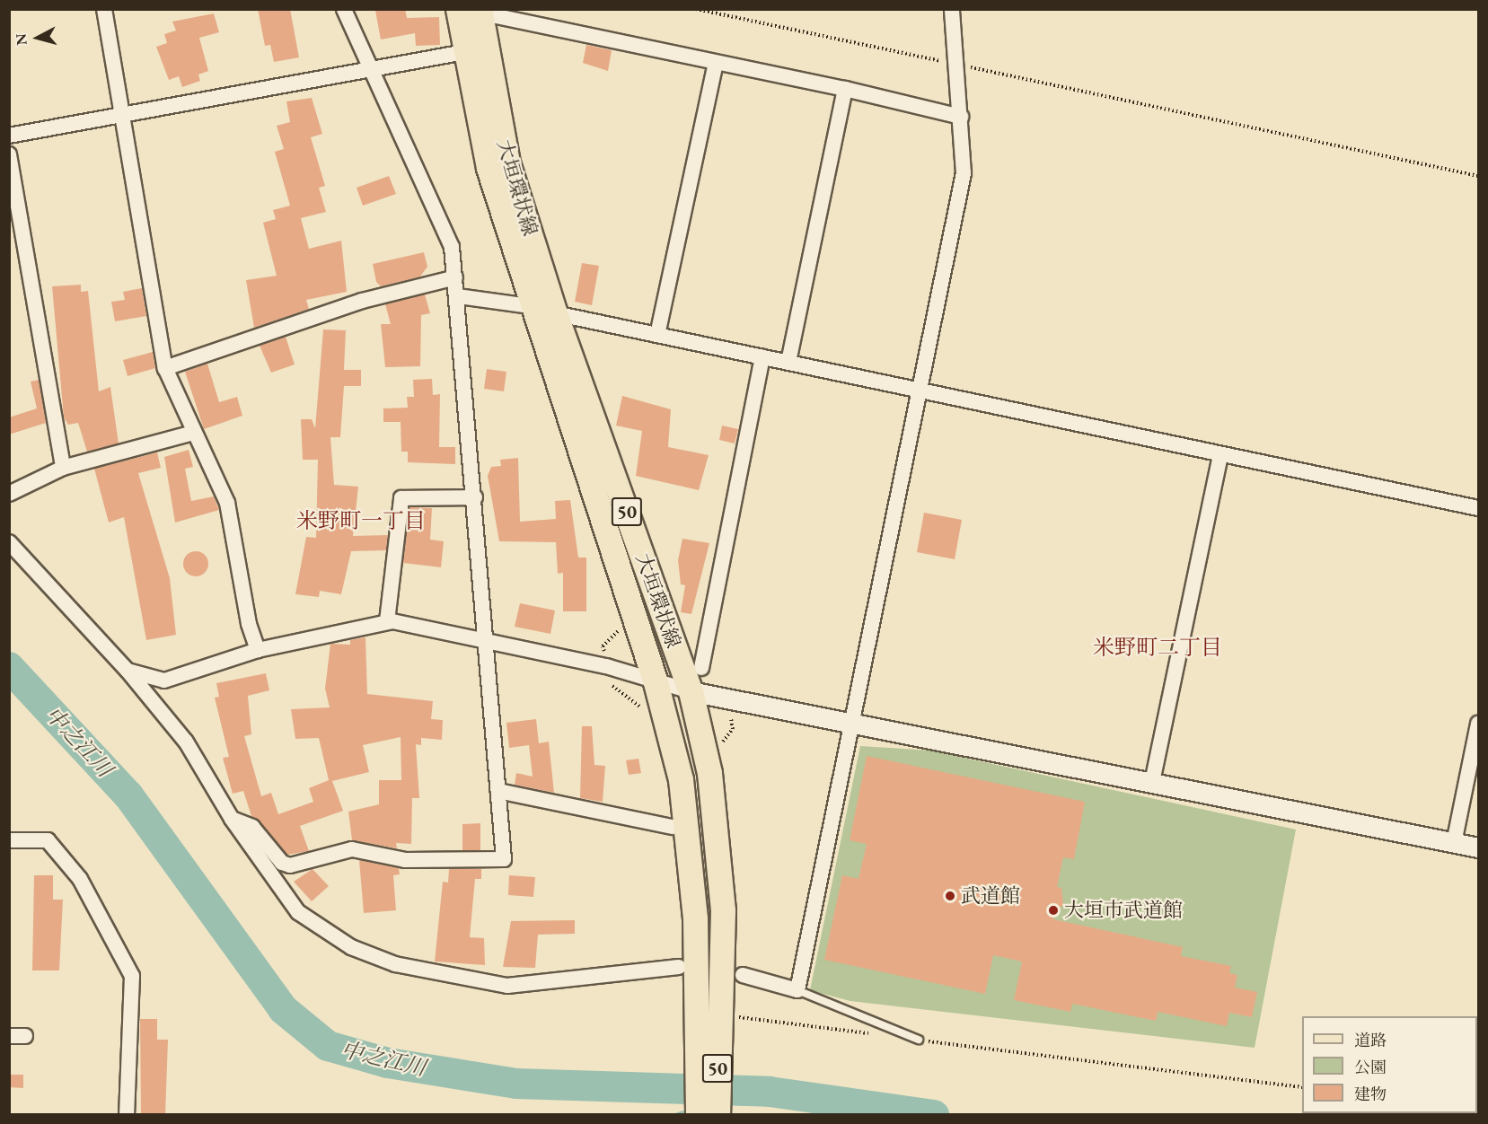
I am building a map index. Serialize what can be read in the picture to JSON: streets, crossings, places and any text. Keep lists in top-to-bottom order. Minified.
{"streets":{"main road":["大垣環状線","50"]},"districts":["米野町一丁目","米野町二丁目"],"water":["中之江川"],"places":["武道館","大垣市武道館"],"legend":["道路","公園","建物"],"north":"left"}
